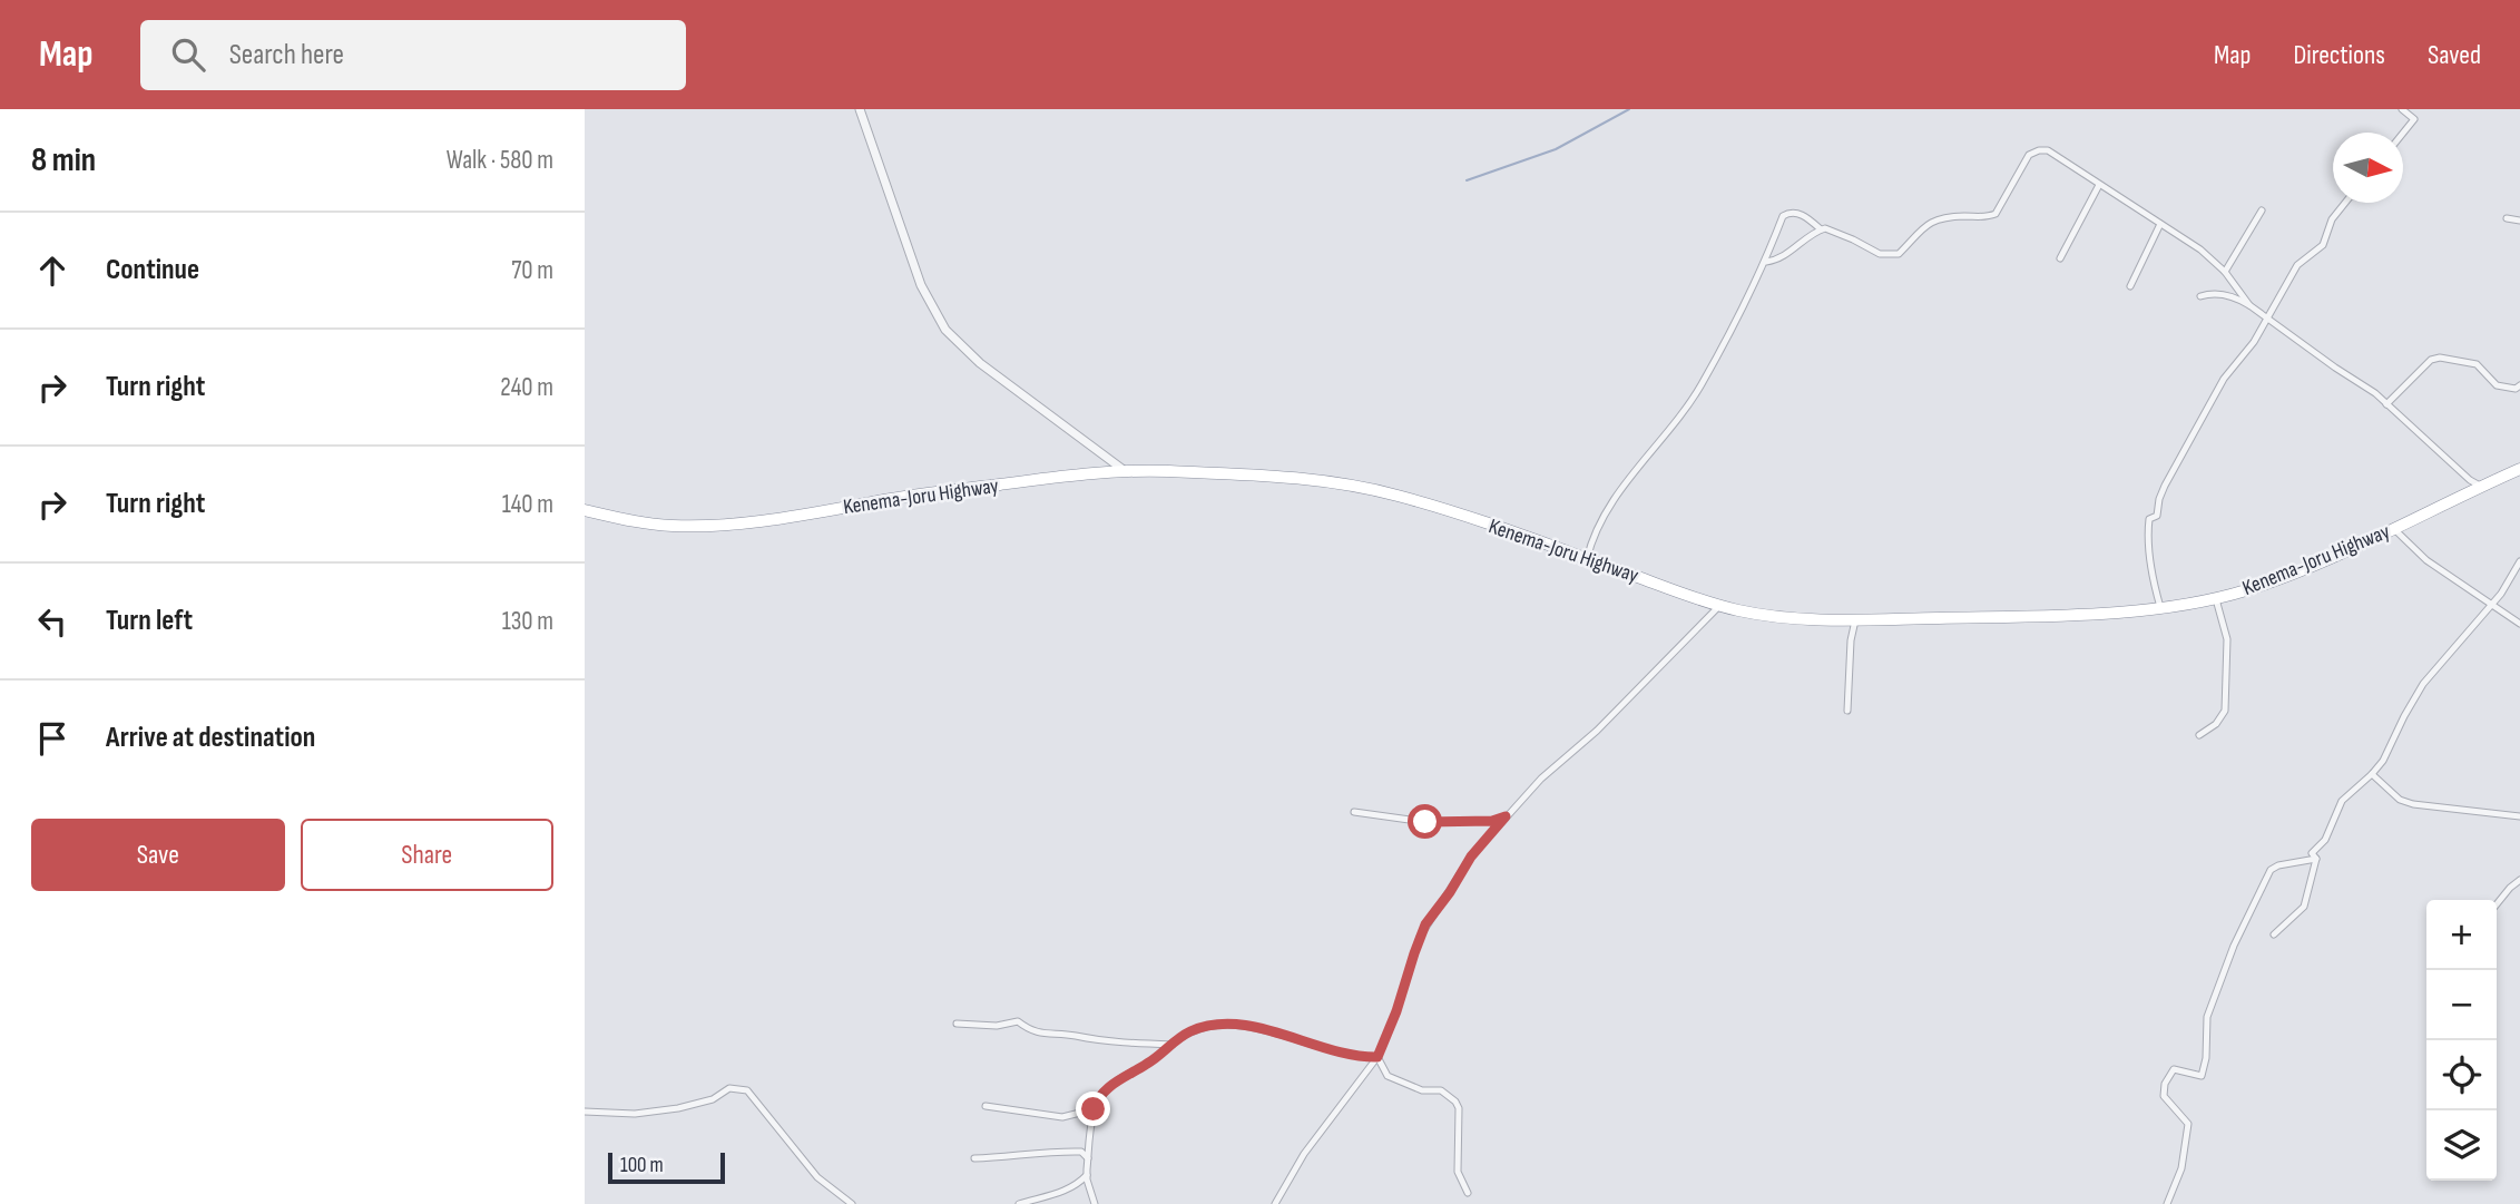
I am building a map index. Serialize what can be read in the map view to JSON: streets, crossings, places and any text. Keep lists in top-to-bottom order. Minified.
{"streets":{"highway":["Kenema-Joru Highway"]},"scale_bar":"100 m","north":"right","page":{"header":"Map","search":"Search here","nav":["Map","Directions","Saved"],"heading":["8 min","Walk · 580 m"],"list":[["Continue","70 m"],["Turn right","240 m"],["Turn right","140 m"],["Turn left","130 m"],"Arrive at destination"],"buttons":["Save","Share"],"map_buttons":["+","−"],"scale":"100 m"}}
